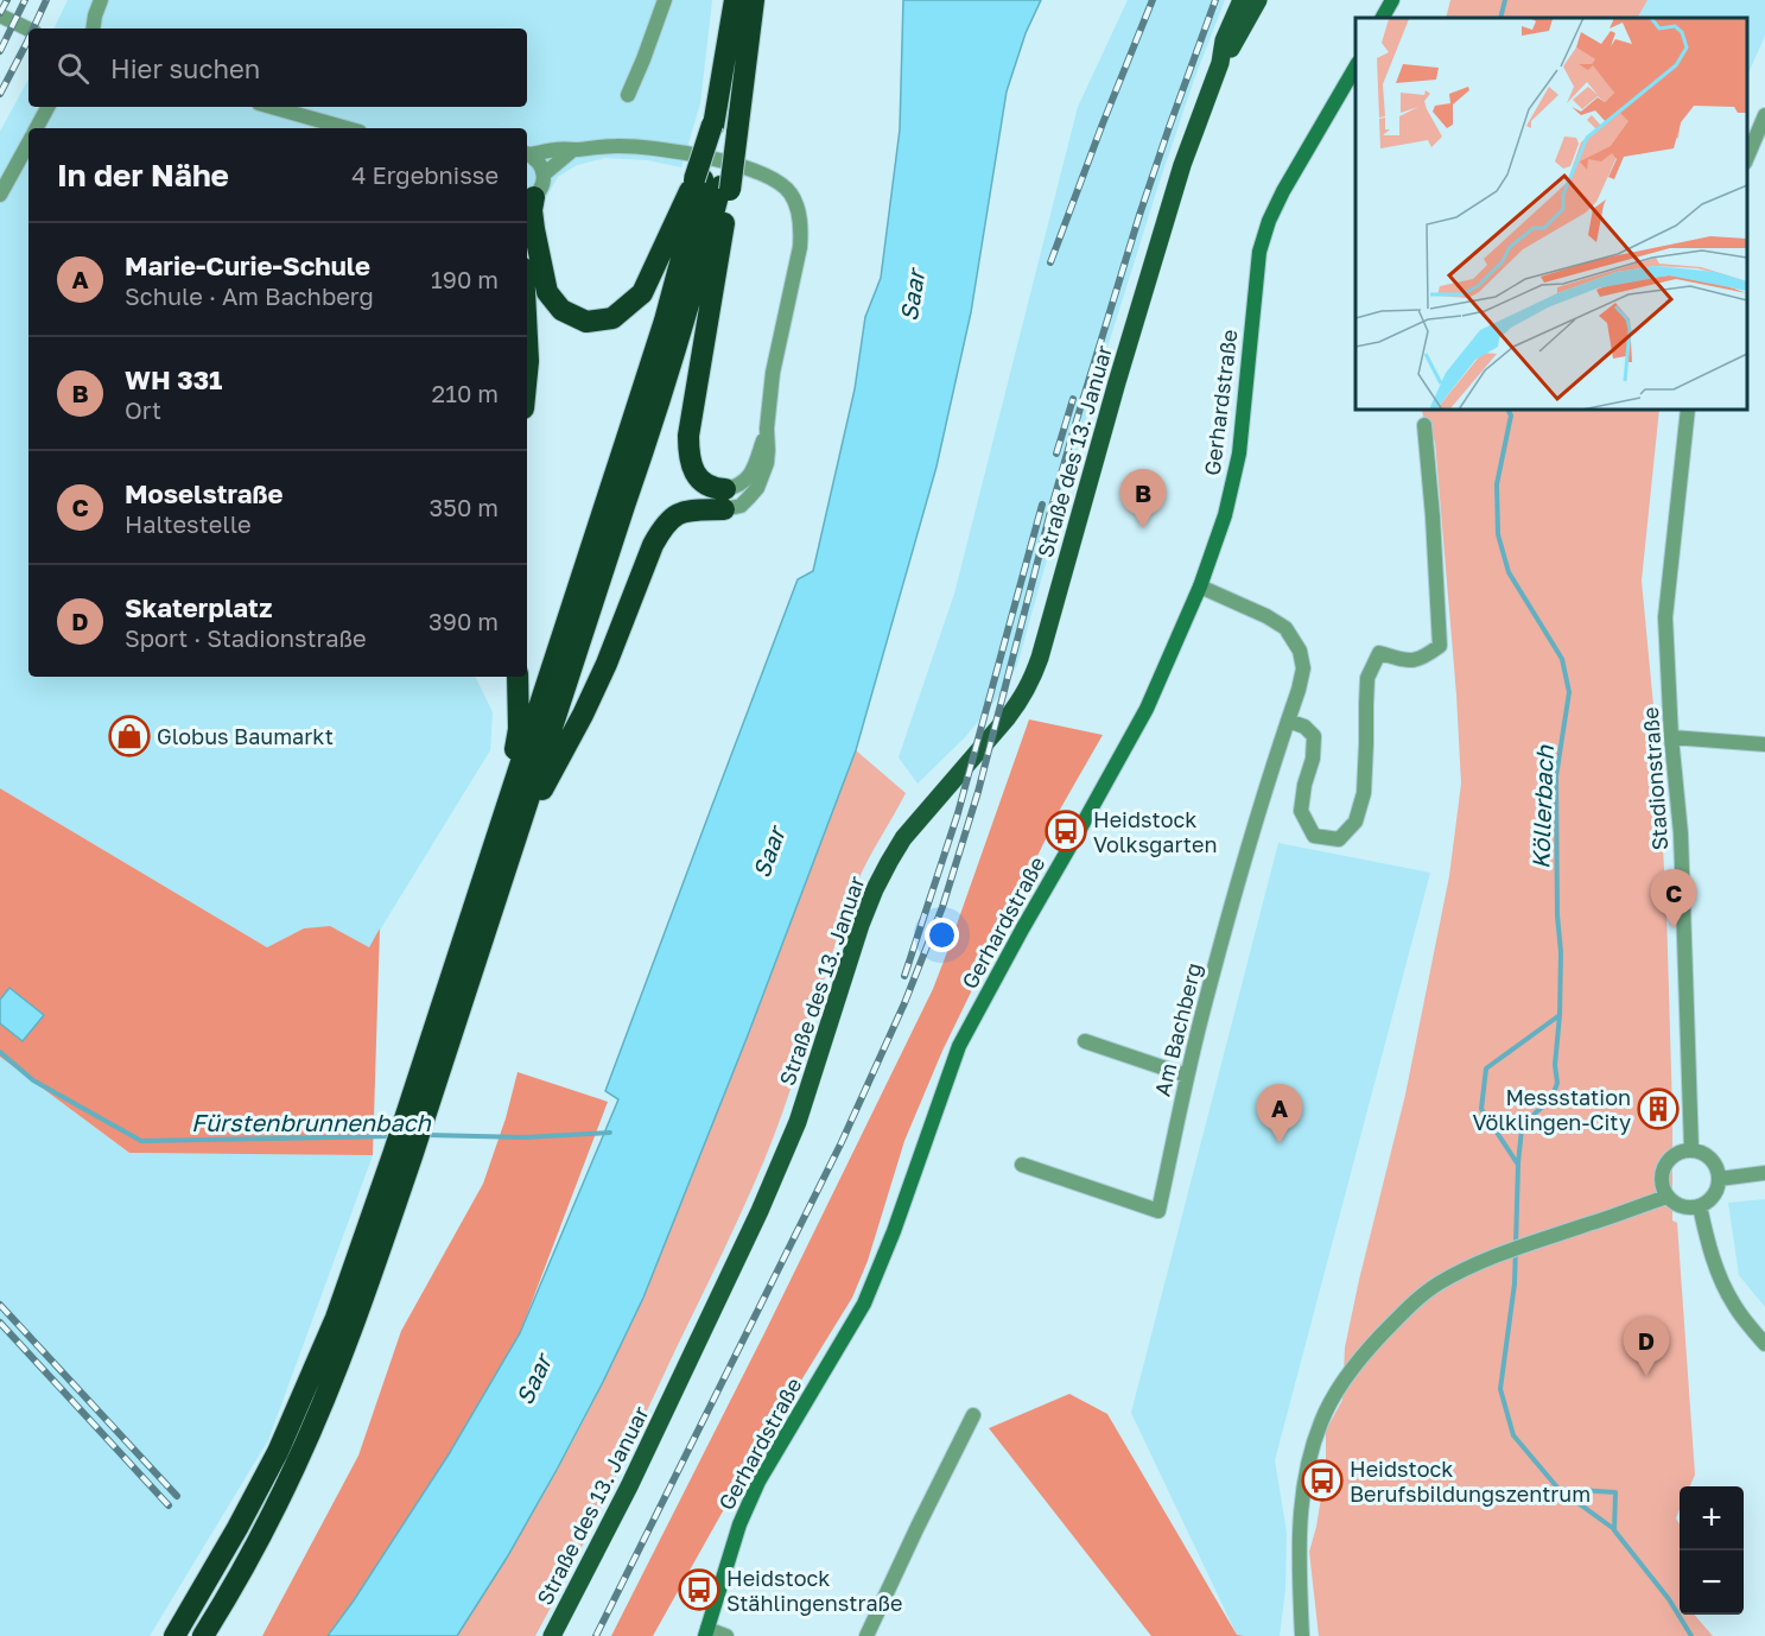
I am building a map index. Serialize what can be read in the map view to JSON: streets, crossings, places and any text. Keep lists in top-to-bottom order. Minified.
{"streets":{"main road":["Straße des 13. Januar"],"street":["Gerhardstraße","Stadionstraße","Am Bachberg"]},"crossings":[["Gerhardstraße","Am Bachberg"]],"water":["Saar","Köllerbach","Fürstenbrunnenbach"],"places":{"shop":["Globus Baumarkt"],"bus stop":["Heidstock Volksgarten","Heidstock Berufsbildungszentrum","Heidstock Stählingenstraße"],"building":["Messstation Völklingen-City"]},"page":{"search":"Hier suchen","heading":["In der Nähe","4 Ergebnisse"],"list":[{"mark":"A","name":"Marie-Curie-Schule","note":"Schule · Am Bachberg","value":"190 m"},{"mark":"B","name":"WH 331","note":"Ort","value":"210 m"},{"mark":"C","name":"Moselstraße","note":"Haltestelle","value":"350 m"},{"mark":"D","name":"Skaterplatz","note":"Sport · Stadionstraße","value":"390 m"}],"pins":["B","C","A","D"],"map_buttons":["+","−"]}}
